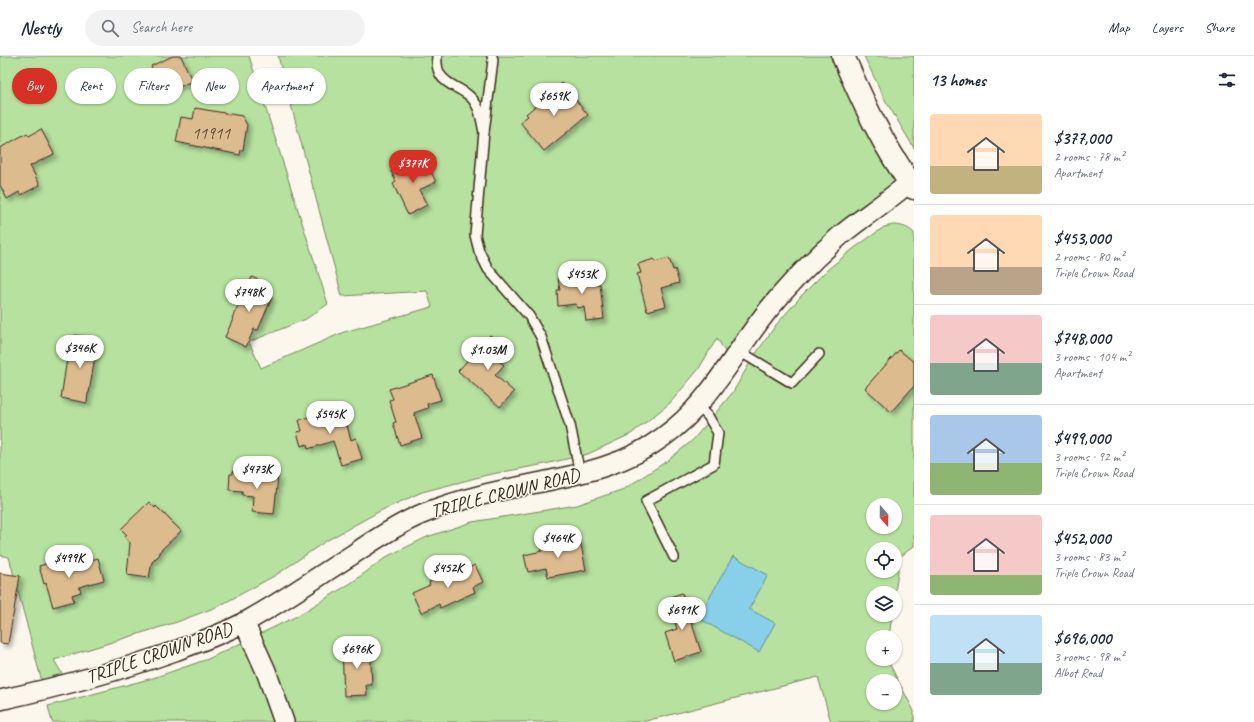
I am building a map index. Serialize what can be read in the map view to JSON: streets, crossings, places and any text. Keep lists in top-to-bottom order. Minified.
{"streets":{"street":["TRIPLE CROWN ROAD"]},"house_numbers":["11911"],"north":"bottom","page":{"header":"Nestly","search":"Search here","nav":["Map","Layers","Share"],"heading":"13 homes","chip":["Buy","Rent","Filters","New","Apartment"],"price":["$659K","$377K","$453K","$748K","$346K","$1.03M","$545K","$473K","$464K","$499K","$452K","$691K","$696K"],"list":[{"name":"$377,000","note":"2 rooms · 78 m² · Apartment"},{"name":"$453,000","note":"2 rooms · 80 m² · Triple Crown Road"},{"name":"$748,000","note":"3 rooms · 104 m² · Apartment"},{"name":"$499,000","note":"3 rooms · 92 m² · Triple Crown Road"},{"name":"$452,000","note":"3 rooms · 83 m² · Triple Crown Road"},{"name":"$696,000","note":"3 rooms · 98 m² · Albot Road"}],"map_buttons":["+","−"]}}
